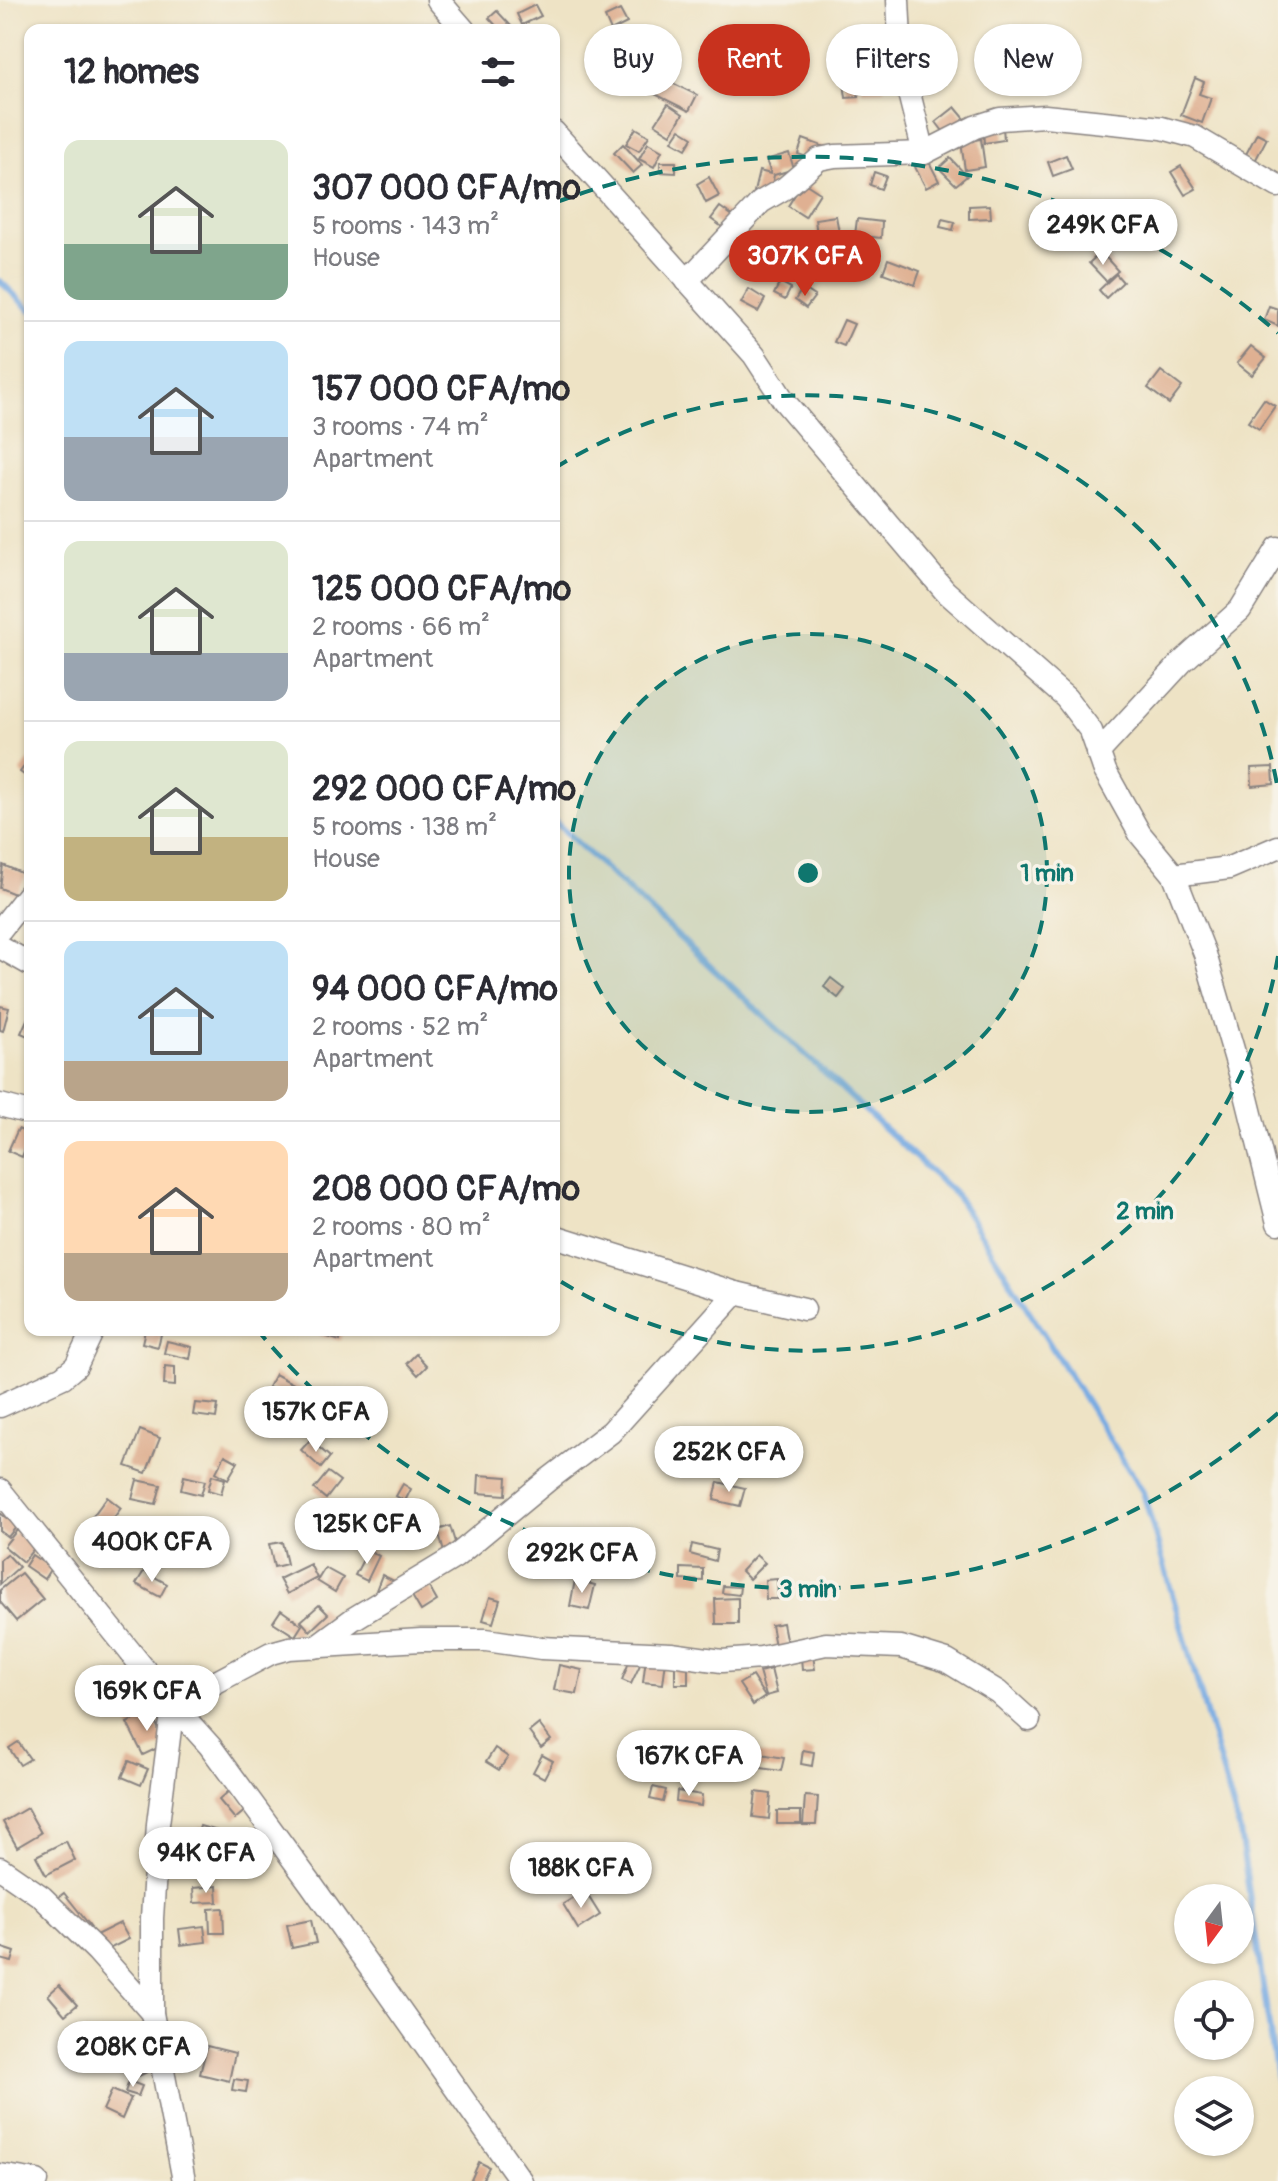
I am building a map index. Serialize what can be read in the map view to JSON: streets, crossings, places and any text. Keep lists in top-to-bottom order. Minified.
{"north":"bottom","page":{"chip":["Buy","Rent","Filters","New"],"heading":"12 homes","list":[{"name":"307 000 CFA/mo","note":"5 rooms · 143 m² · House"},{"name":"157 000 CFA/mo","note":"3 rooms · 74 m² · Apartment"},{"name":"125 000 CFA/mo","note":"2 rooms · 66 m² · Apartment"},{"name":"292 000 CFA/mo","note":"5 rooms · 138 m² · House"},{"name":"94 000 CFA/mo","note":"2 rooms · 52 m² · Apartment"},{"name":"208 000 CFA/mo","note":"2 rooms · 80 m² · Apartment"}],"price":["249K CFA","307K CFA","157K CFA","252K CFA","125K CFA","400K CFA","292K CFA","169K CFA","167K CFA","94K CFA","188K CFA","208K CFA"]},"rings":["1 min","2 min","3 min"]}
